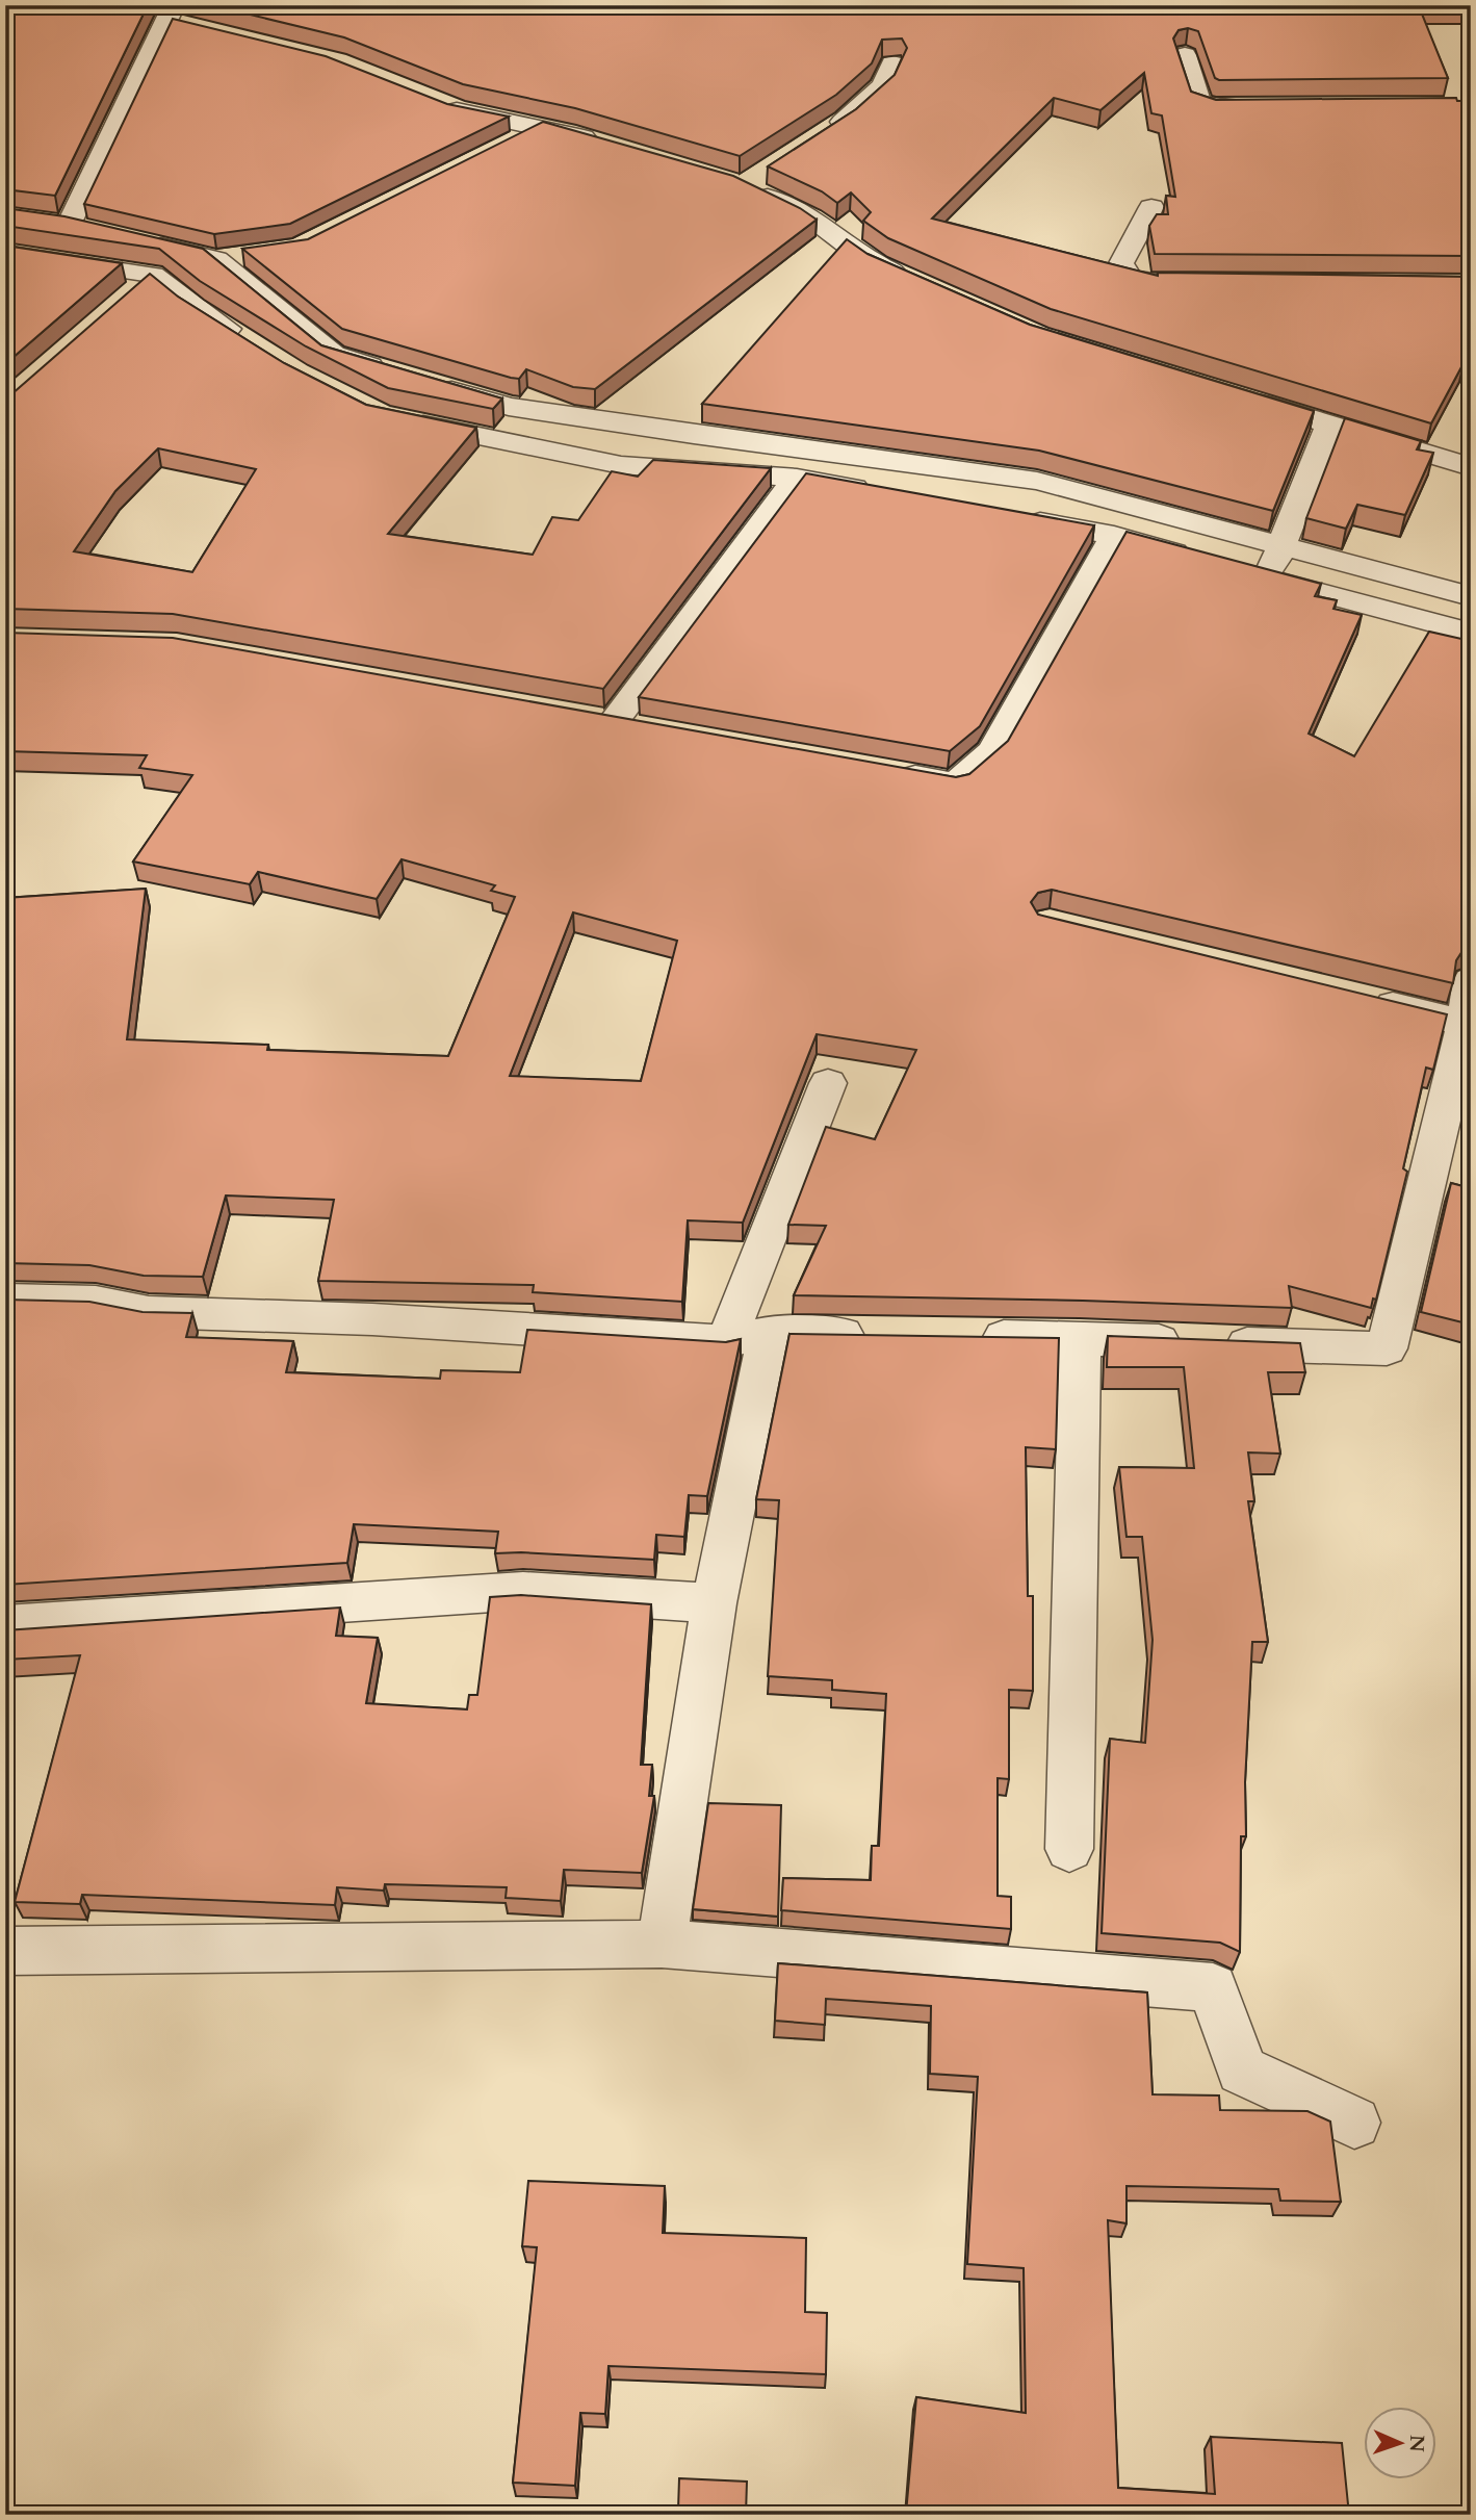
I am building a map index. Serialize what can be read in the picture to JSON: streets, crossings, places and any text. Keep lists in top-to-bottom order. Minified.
{"north":"right"}
